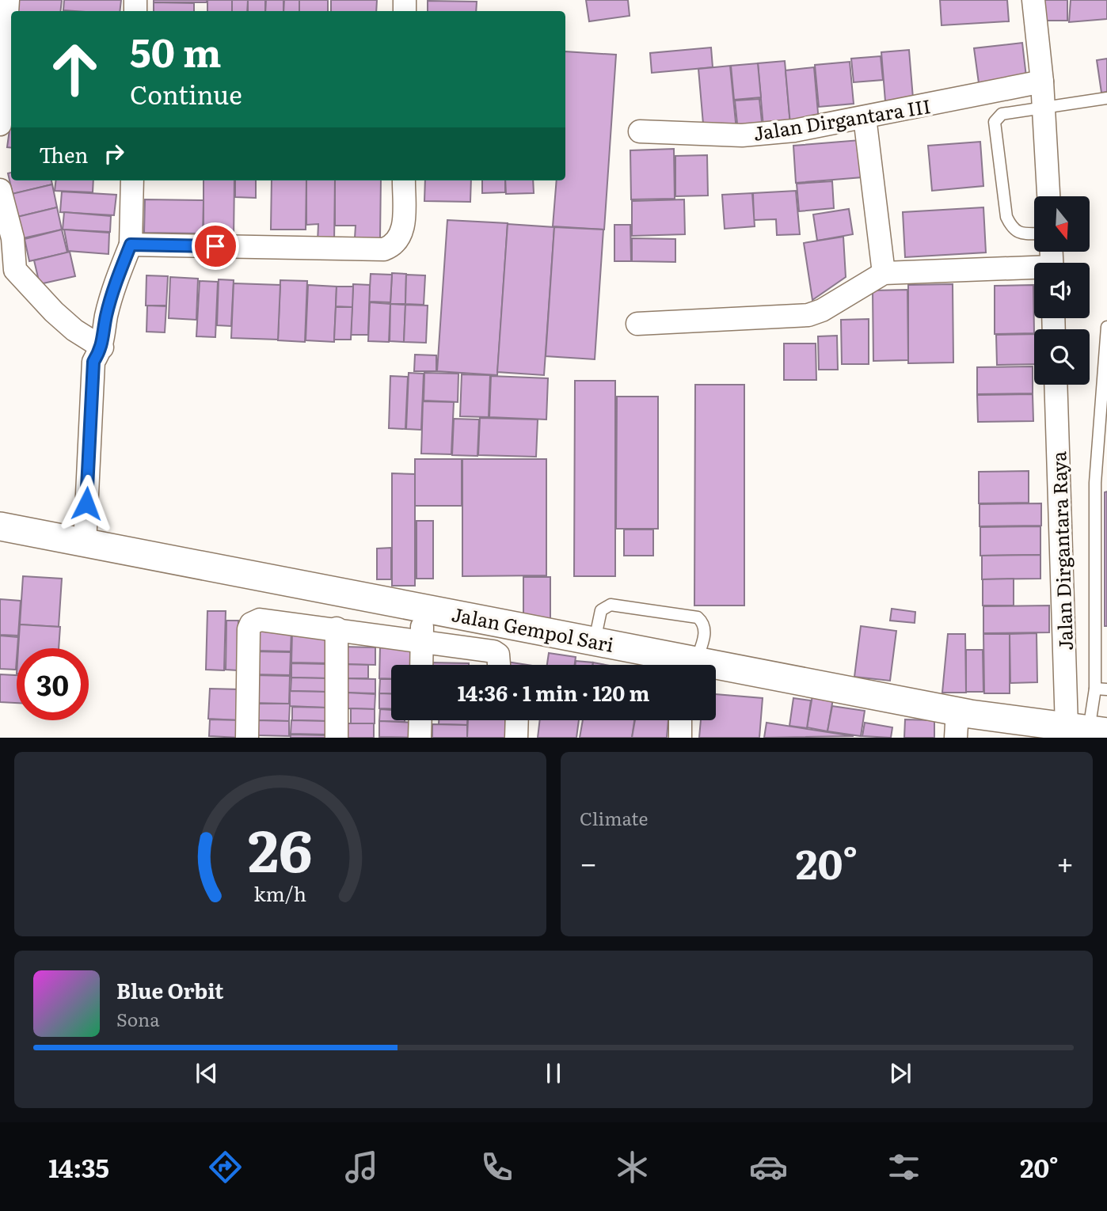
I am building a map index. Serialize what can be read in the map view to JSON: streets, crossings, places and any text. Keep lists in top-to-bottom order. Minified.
{"streets":{"street":["Jalan Dirgantara III","Jalan Dirgantara Raya","Jalan Gempol Sari"]},"crossings":[["Jalan Dirgantara Raya","Jalan Gempol Sari"]],"north":"bottom","page":{"turn":["50 m","Continue"],"then":"Then","limit":"30","trip":"14:36 · 1 min · 120 m","tile":"Climate","heat":["−","20°","+"],"song":["Blue Orbit","Sona"],"tabs":["14:35","20°"],"gauge":["26","km/h"]}}
